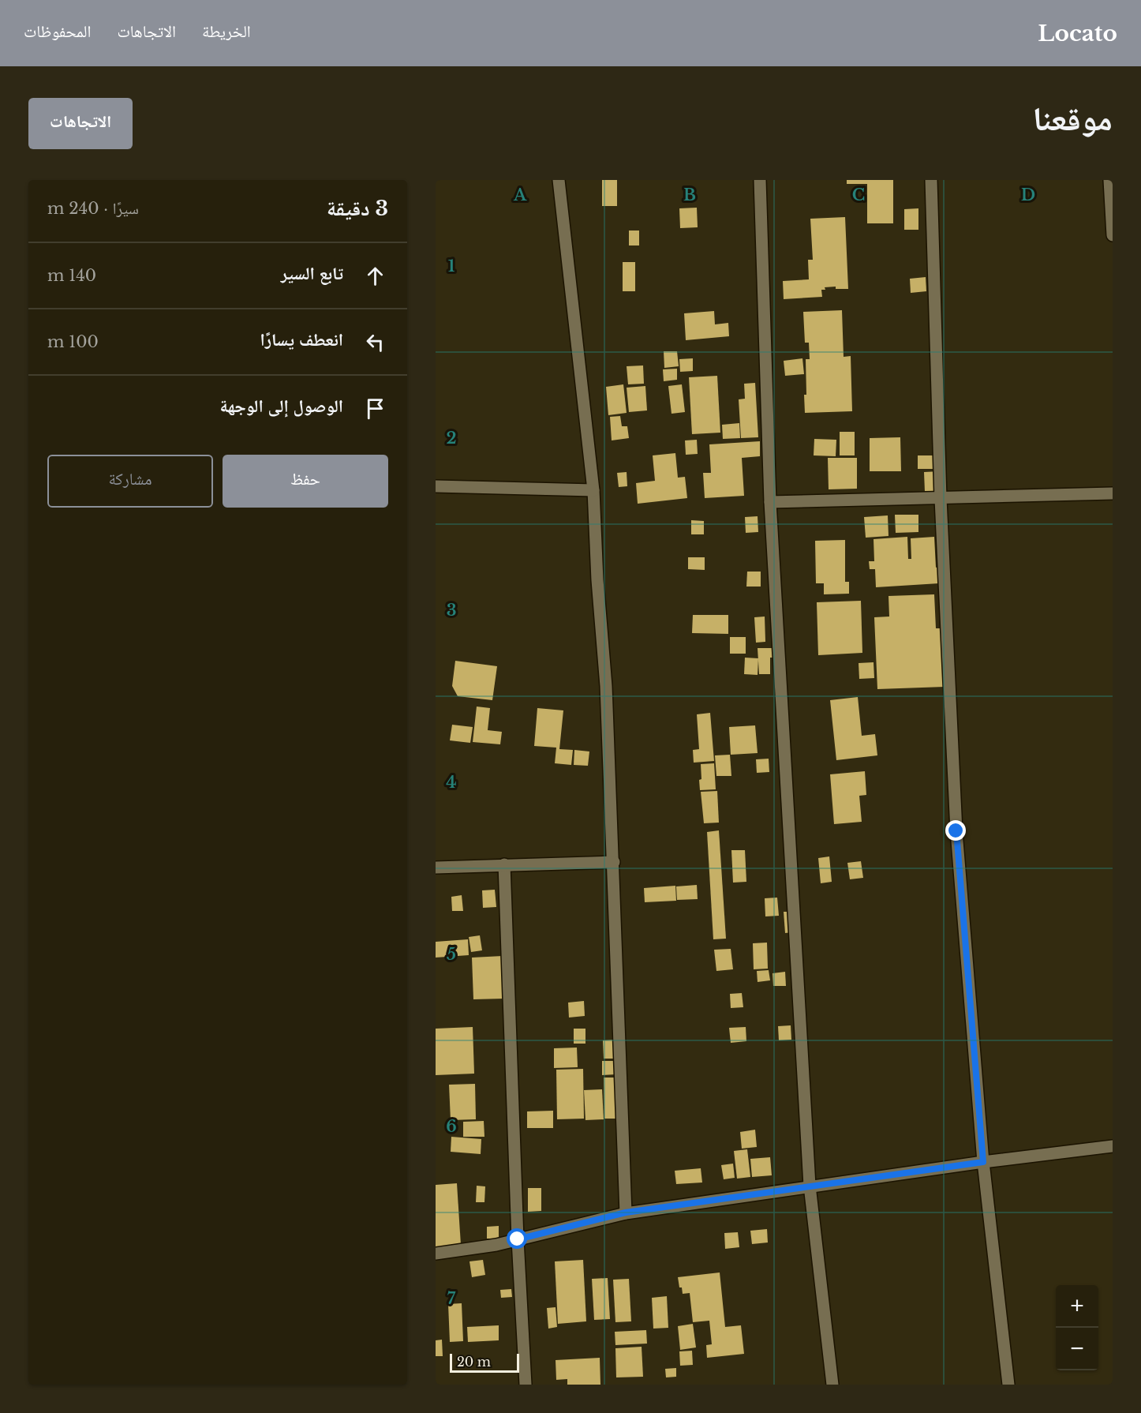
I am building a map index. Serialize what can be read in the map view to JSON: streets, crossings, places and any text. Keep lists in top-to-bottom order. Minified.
{"scale_bar":"20 m","page":{"header":"Locato","nav":["الخريطة","الاتجاهات","المحفوظات"],"title":"موقعنا","buttons":["الاتجاهات",["حفظ","مشاركة"]],"heading":["3 دقيقة","سيرًا · 240 m"],"list":[["تابع السير","140 m"],["انعطف يسارًا","100 m"],"الوصول إلى الوجهة"],"map_buttons":["+","−"],"scale":"20 m"},"grid":{"columns":["A","B","C","D"],"rows":["1","2","3","4","5","6","7"]}}
